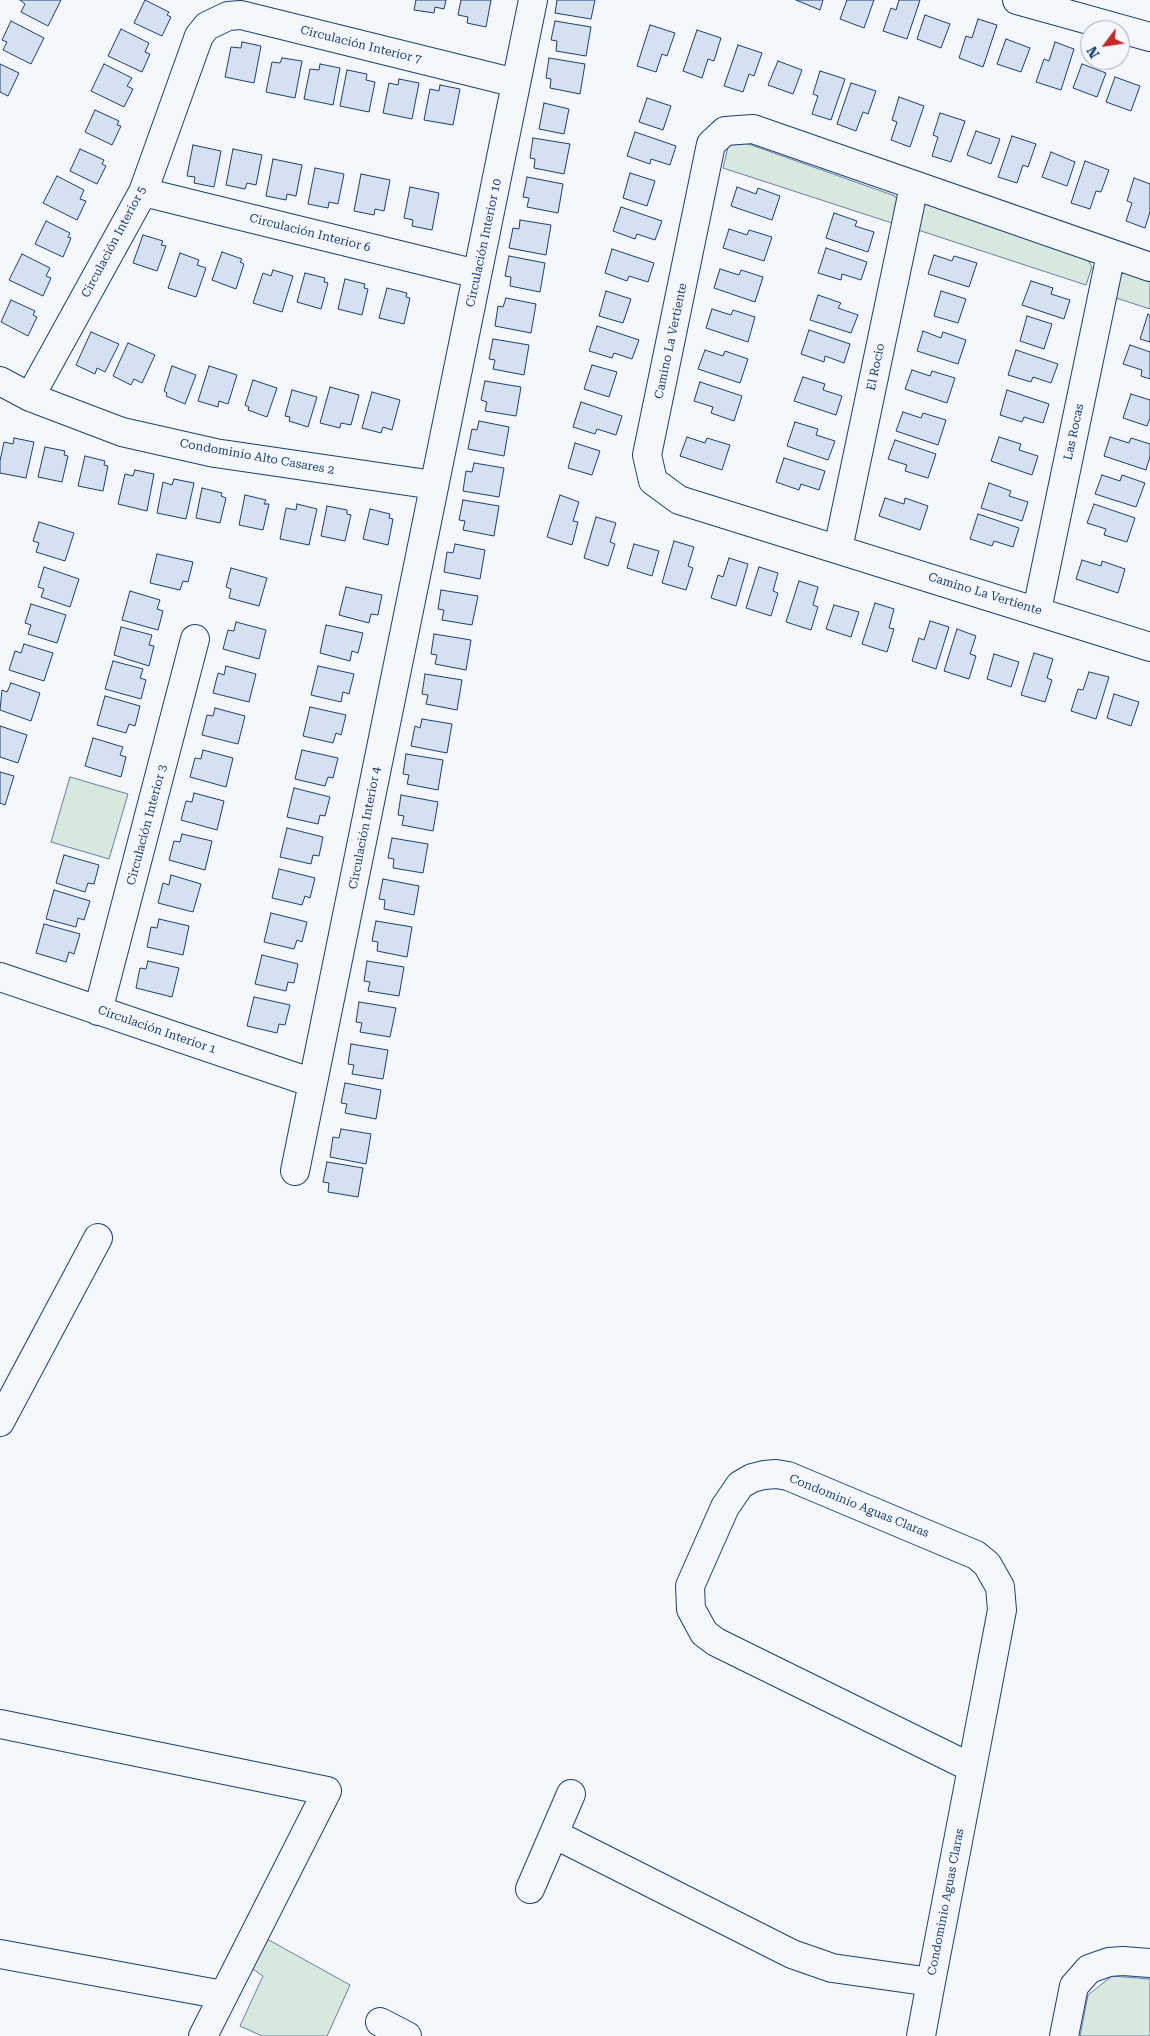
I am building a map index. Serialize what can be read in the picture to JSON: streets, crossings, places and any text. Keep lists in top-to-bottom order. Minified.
{"streets":{"street":["Circulación Interior 7","Circulación Interior 6","Circulación Interior 5","Circulación Interior 10","Camino La Vertiente","El Rocio","Las Rocas","Condominio Alto Casares 2","Circulación Interior 3","Circulación Interior 4","Circulación Interior 1","Condominio Aguas Claras"]},"crossings":[["Circulación Interior 7","Circulación Interior 5"],["Circulación Interior 7","Circulación Interior 10"],["Circulación Interior 6","Circulación Interior 5"],["Circulación Interior 6","Circulación Interior 10"],["Circulación Interior 5","Condominio Alto Casares 2"],["Circulación Interior 10","Condominio Alto Casares 2"],["Circulación Interior 10","Circulación Interior 4"],["Camino La Vertiente","El Rocio"],["Camino La Vertiente","Las Rocas"],["Condominio Alto Casares 2","Circulación Interior 4"],["Circulación Interior 3","Circulación Interior 1"],["Circulación Interior 4","Circulación Interior 1"]],"north":"bottom left"}
